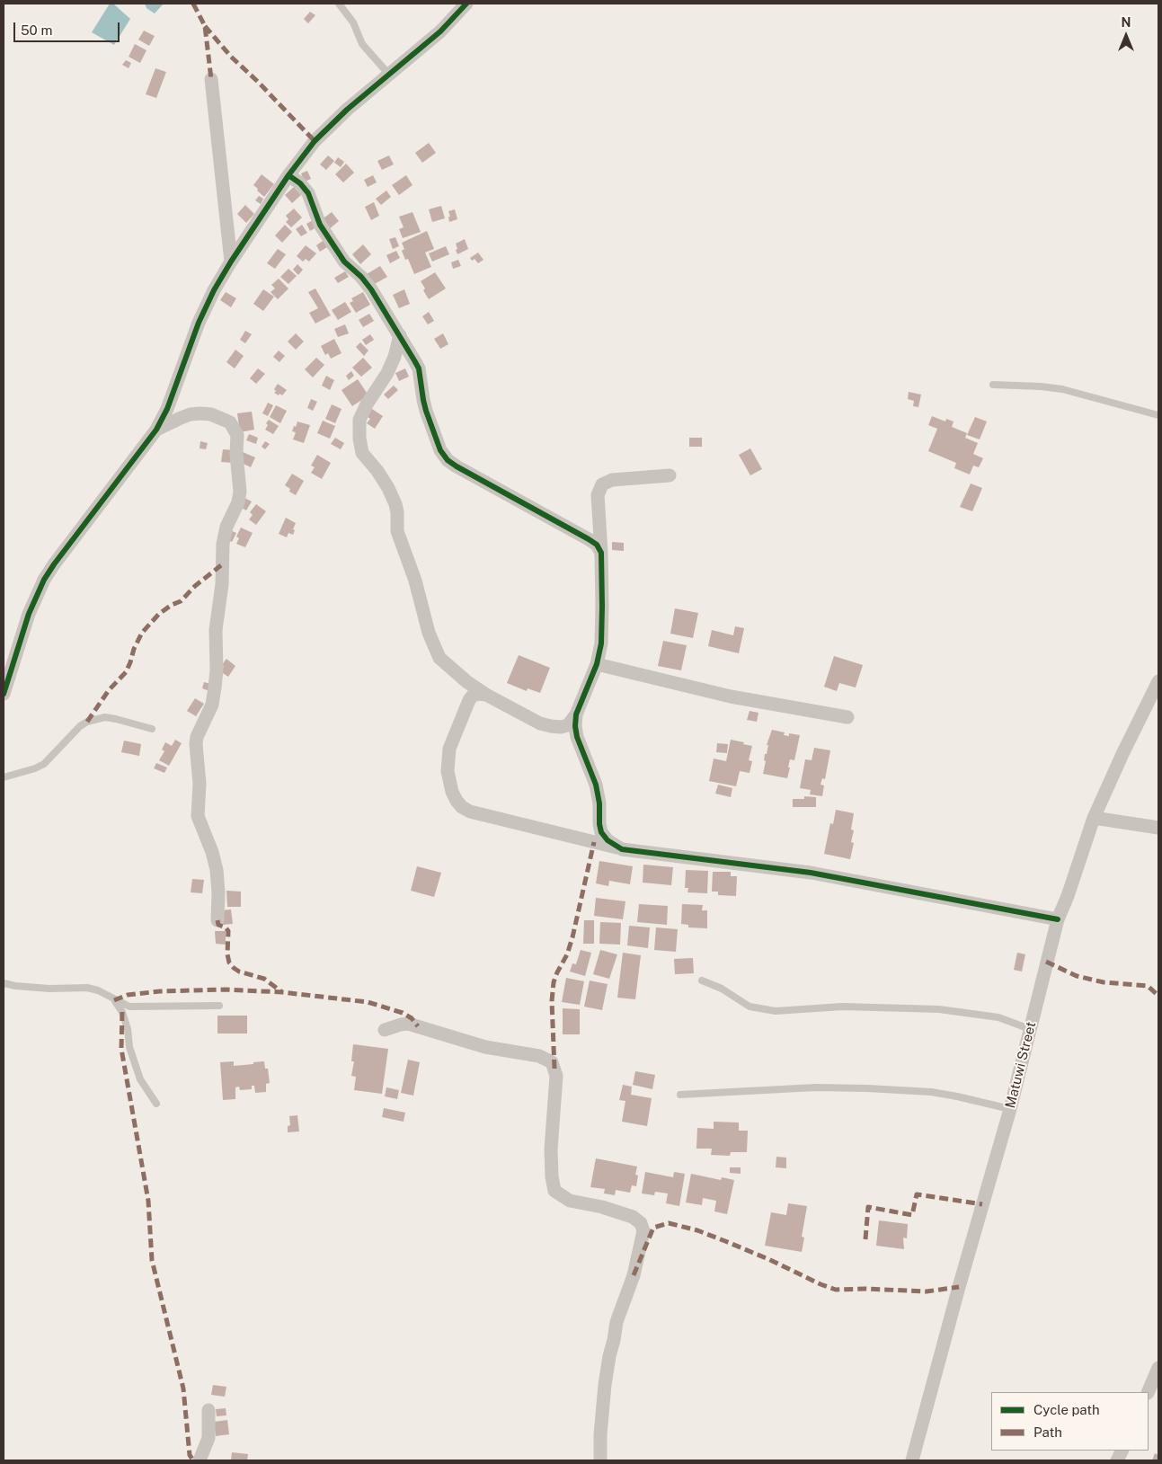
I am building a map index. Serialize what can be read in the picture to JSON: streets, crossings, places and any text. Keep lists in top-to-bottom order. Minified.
{"streets":{"street":["Matuwi Street"]},"legend":["Cycle path","Path"],"scale_bar":"50 m","north":"top"}
